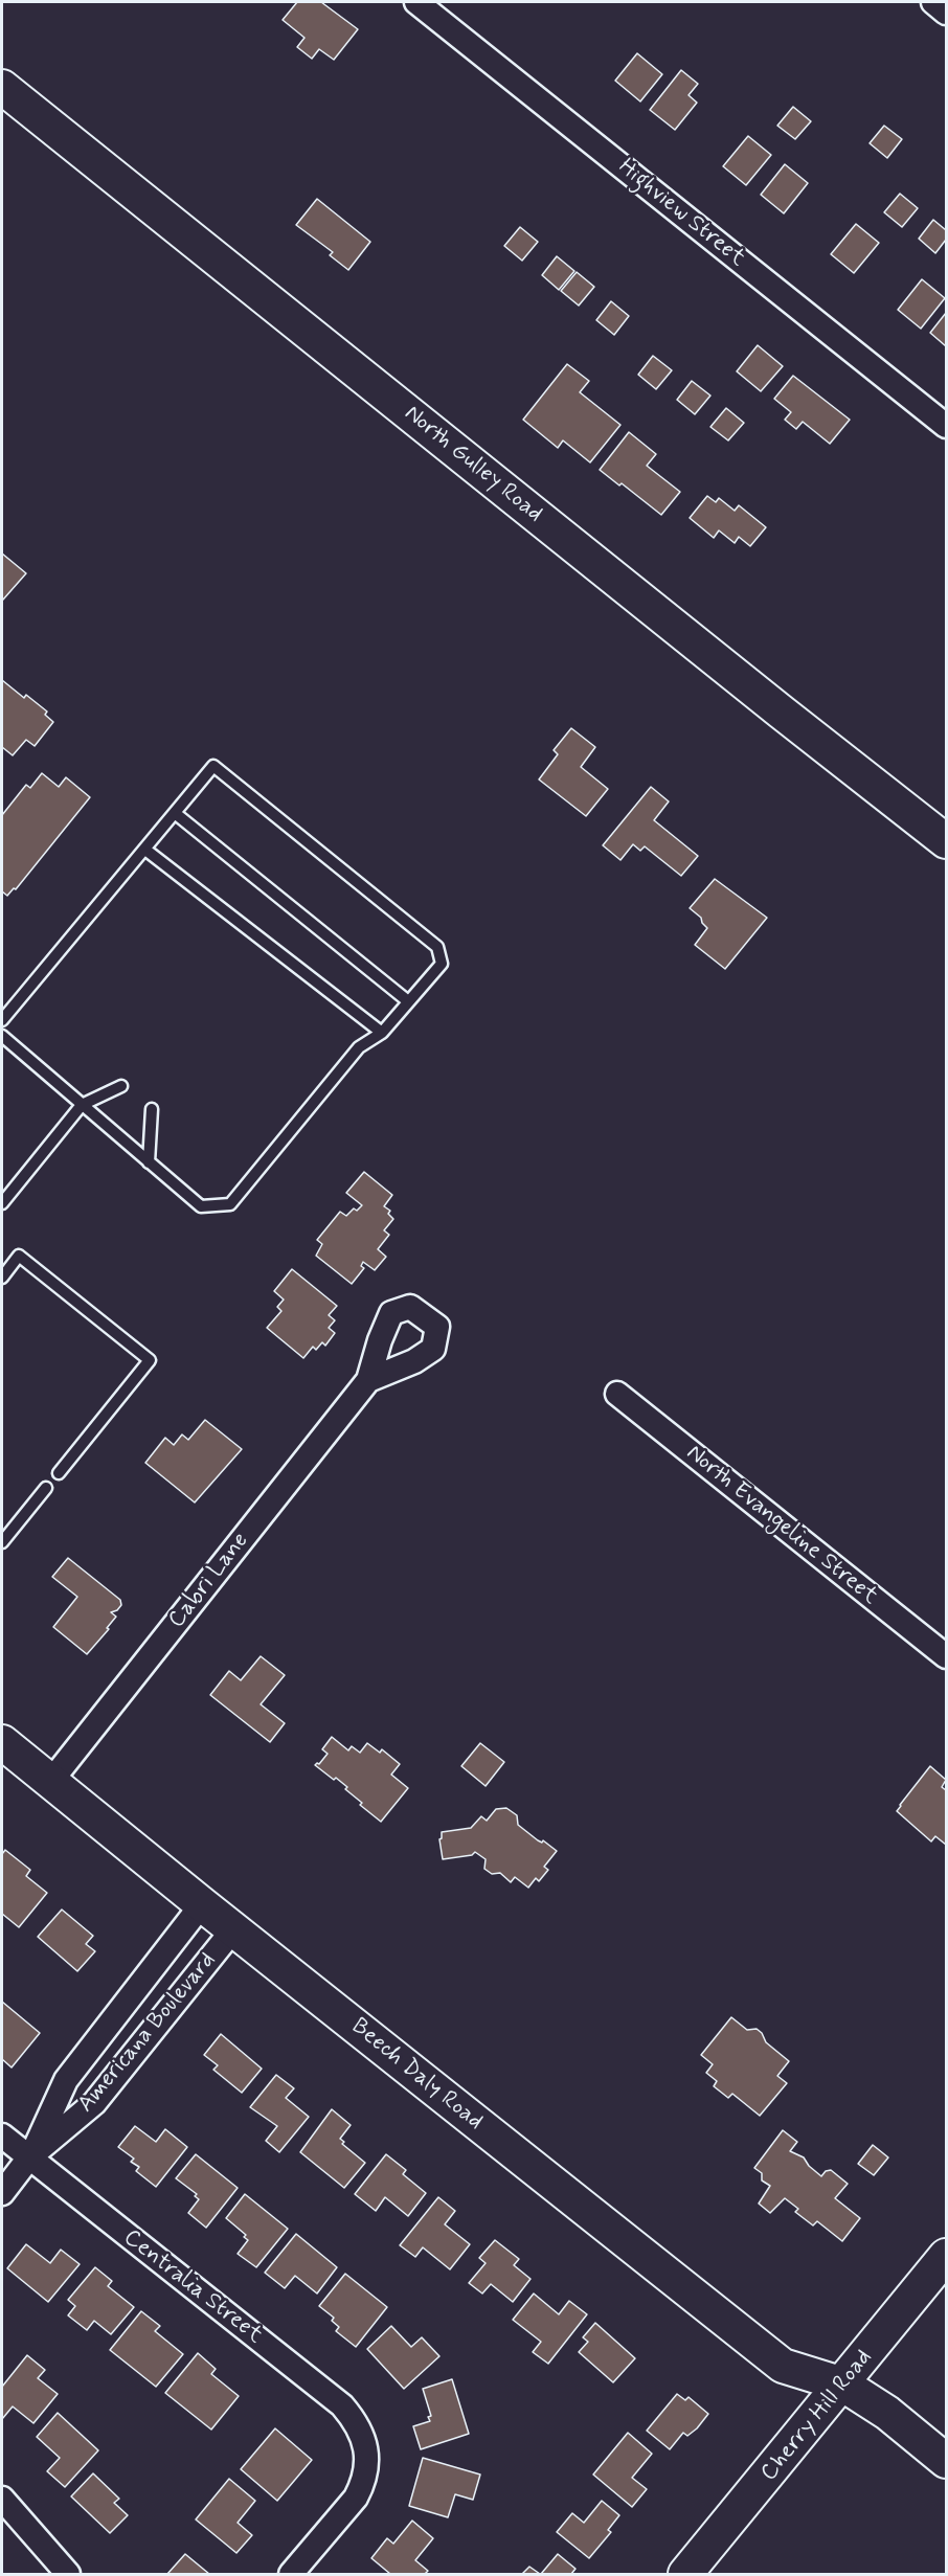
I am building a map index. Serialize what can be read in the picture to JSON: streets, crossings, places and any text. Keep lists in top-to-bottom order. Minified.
{"streets":{"main road":["North Gulley Road","Beech Daly Road","Cherry Hill Road"],"street":["Highview Street","North Evangeline Street","Cabri Lane","Americana Boulevard","Centralia Street"]},"crossings":[["Cabri Lane","Beech Daly Road"],["Americana Boulevard","Beech Daly Road"],["Americana Boulevard","Centralia Street"],["Beech Daly Road","Cherry Hill Road"]]}
